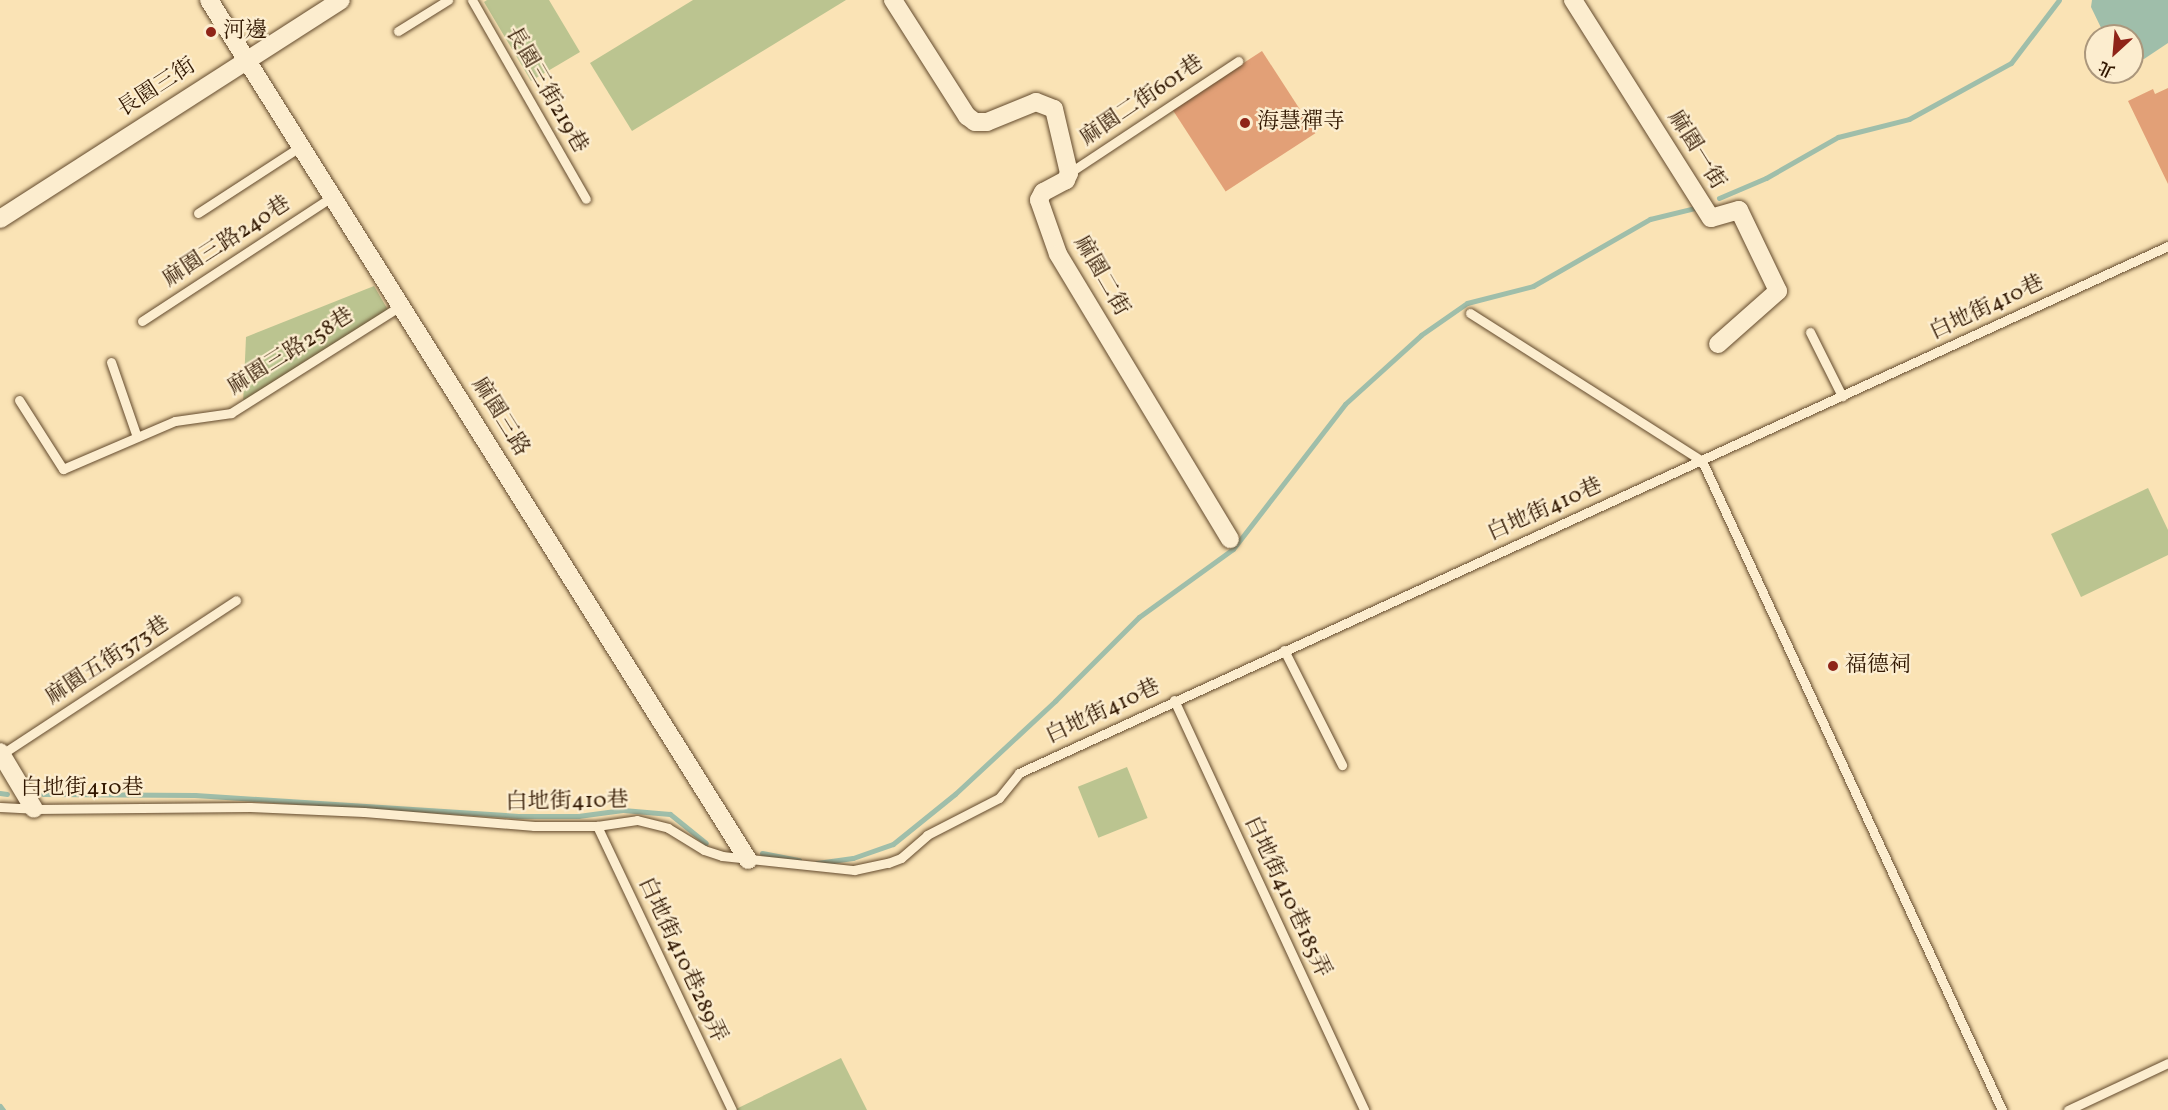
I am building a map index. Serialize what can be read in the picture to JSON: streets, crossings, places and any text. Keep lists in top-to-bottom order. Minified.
{"streets":{"street":["長園三街","麻園一街","麻園二街","麻園三路"],"lane":["長園三街219巷","麻園二街601巷","麻園三路240巷","白地街410巷","麻園三路258巷","麻園五街373巷","白地街410巷185弄","白地街410巷289弄"]},"crossings":[["長園三街","麻園三路"],["麻園二街601巷","麻園二街"],["麻園三路240巷","麻園三路"],["白地街410巷","麻園三路"],["白地街410巷","白地街410巷185弄"],["白地街410巷","白地街410巷289弄"],["麻園三路258巷","麻園三路"]],"places":["河邊","海慧禪寺","福德祠"],"north":"bottom left"}
